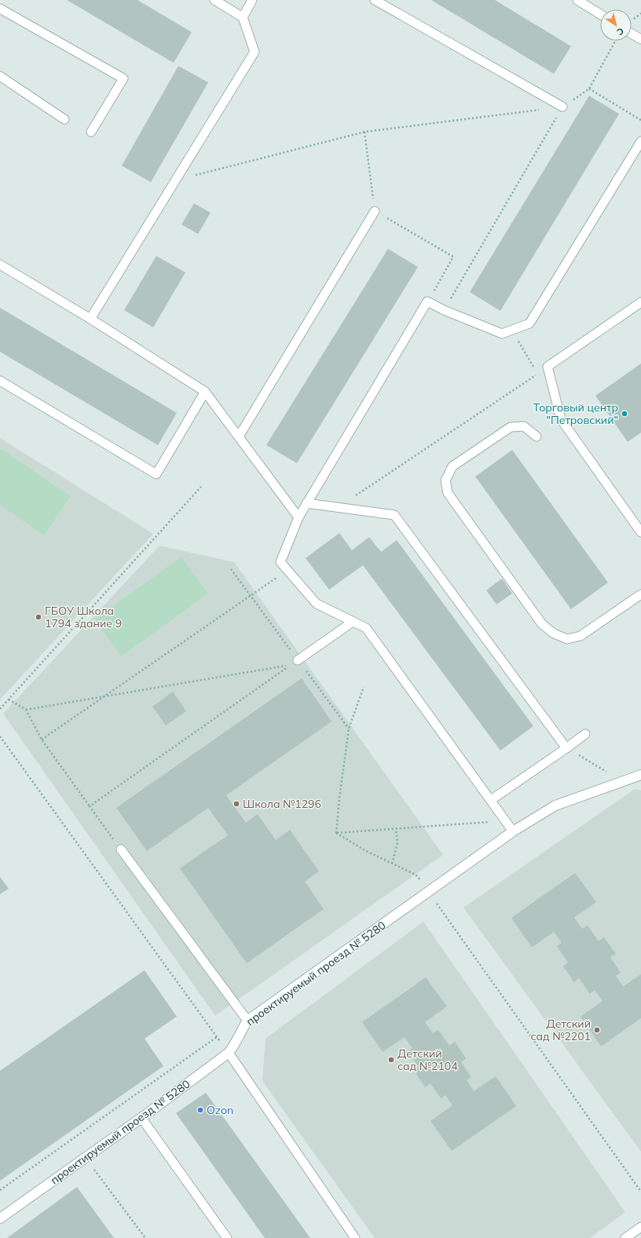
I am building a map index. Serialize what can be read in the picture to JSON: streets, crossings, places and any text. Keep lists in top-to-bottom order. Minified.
{"streets":{"street":["проектируемый проезд № 5280"]},"places":["Торговый центр \"Петровский\"","ГБОУ Школа 1794 здание 9","Школа №1296","Детский сад №2201","Детский сад №2104","Ozon"],"north":"bottom right"}
